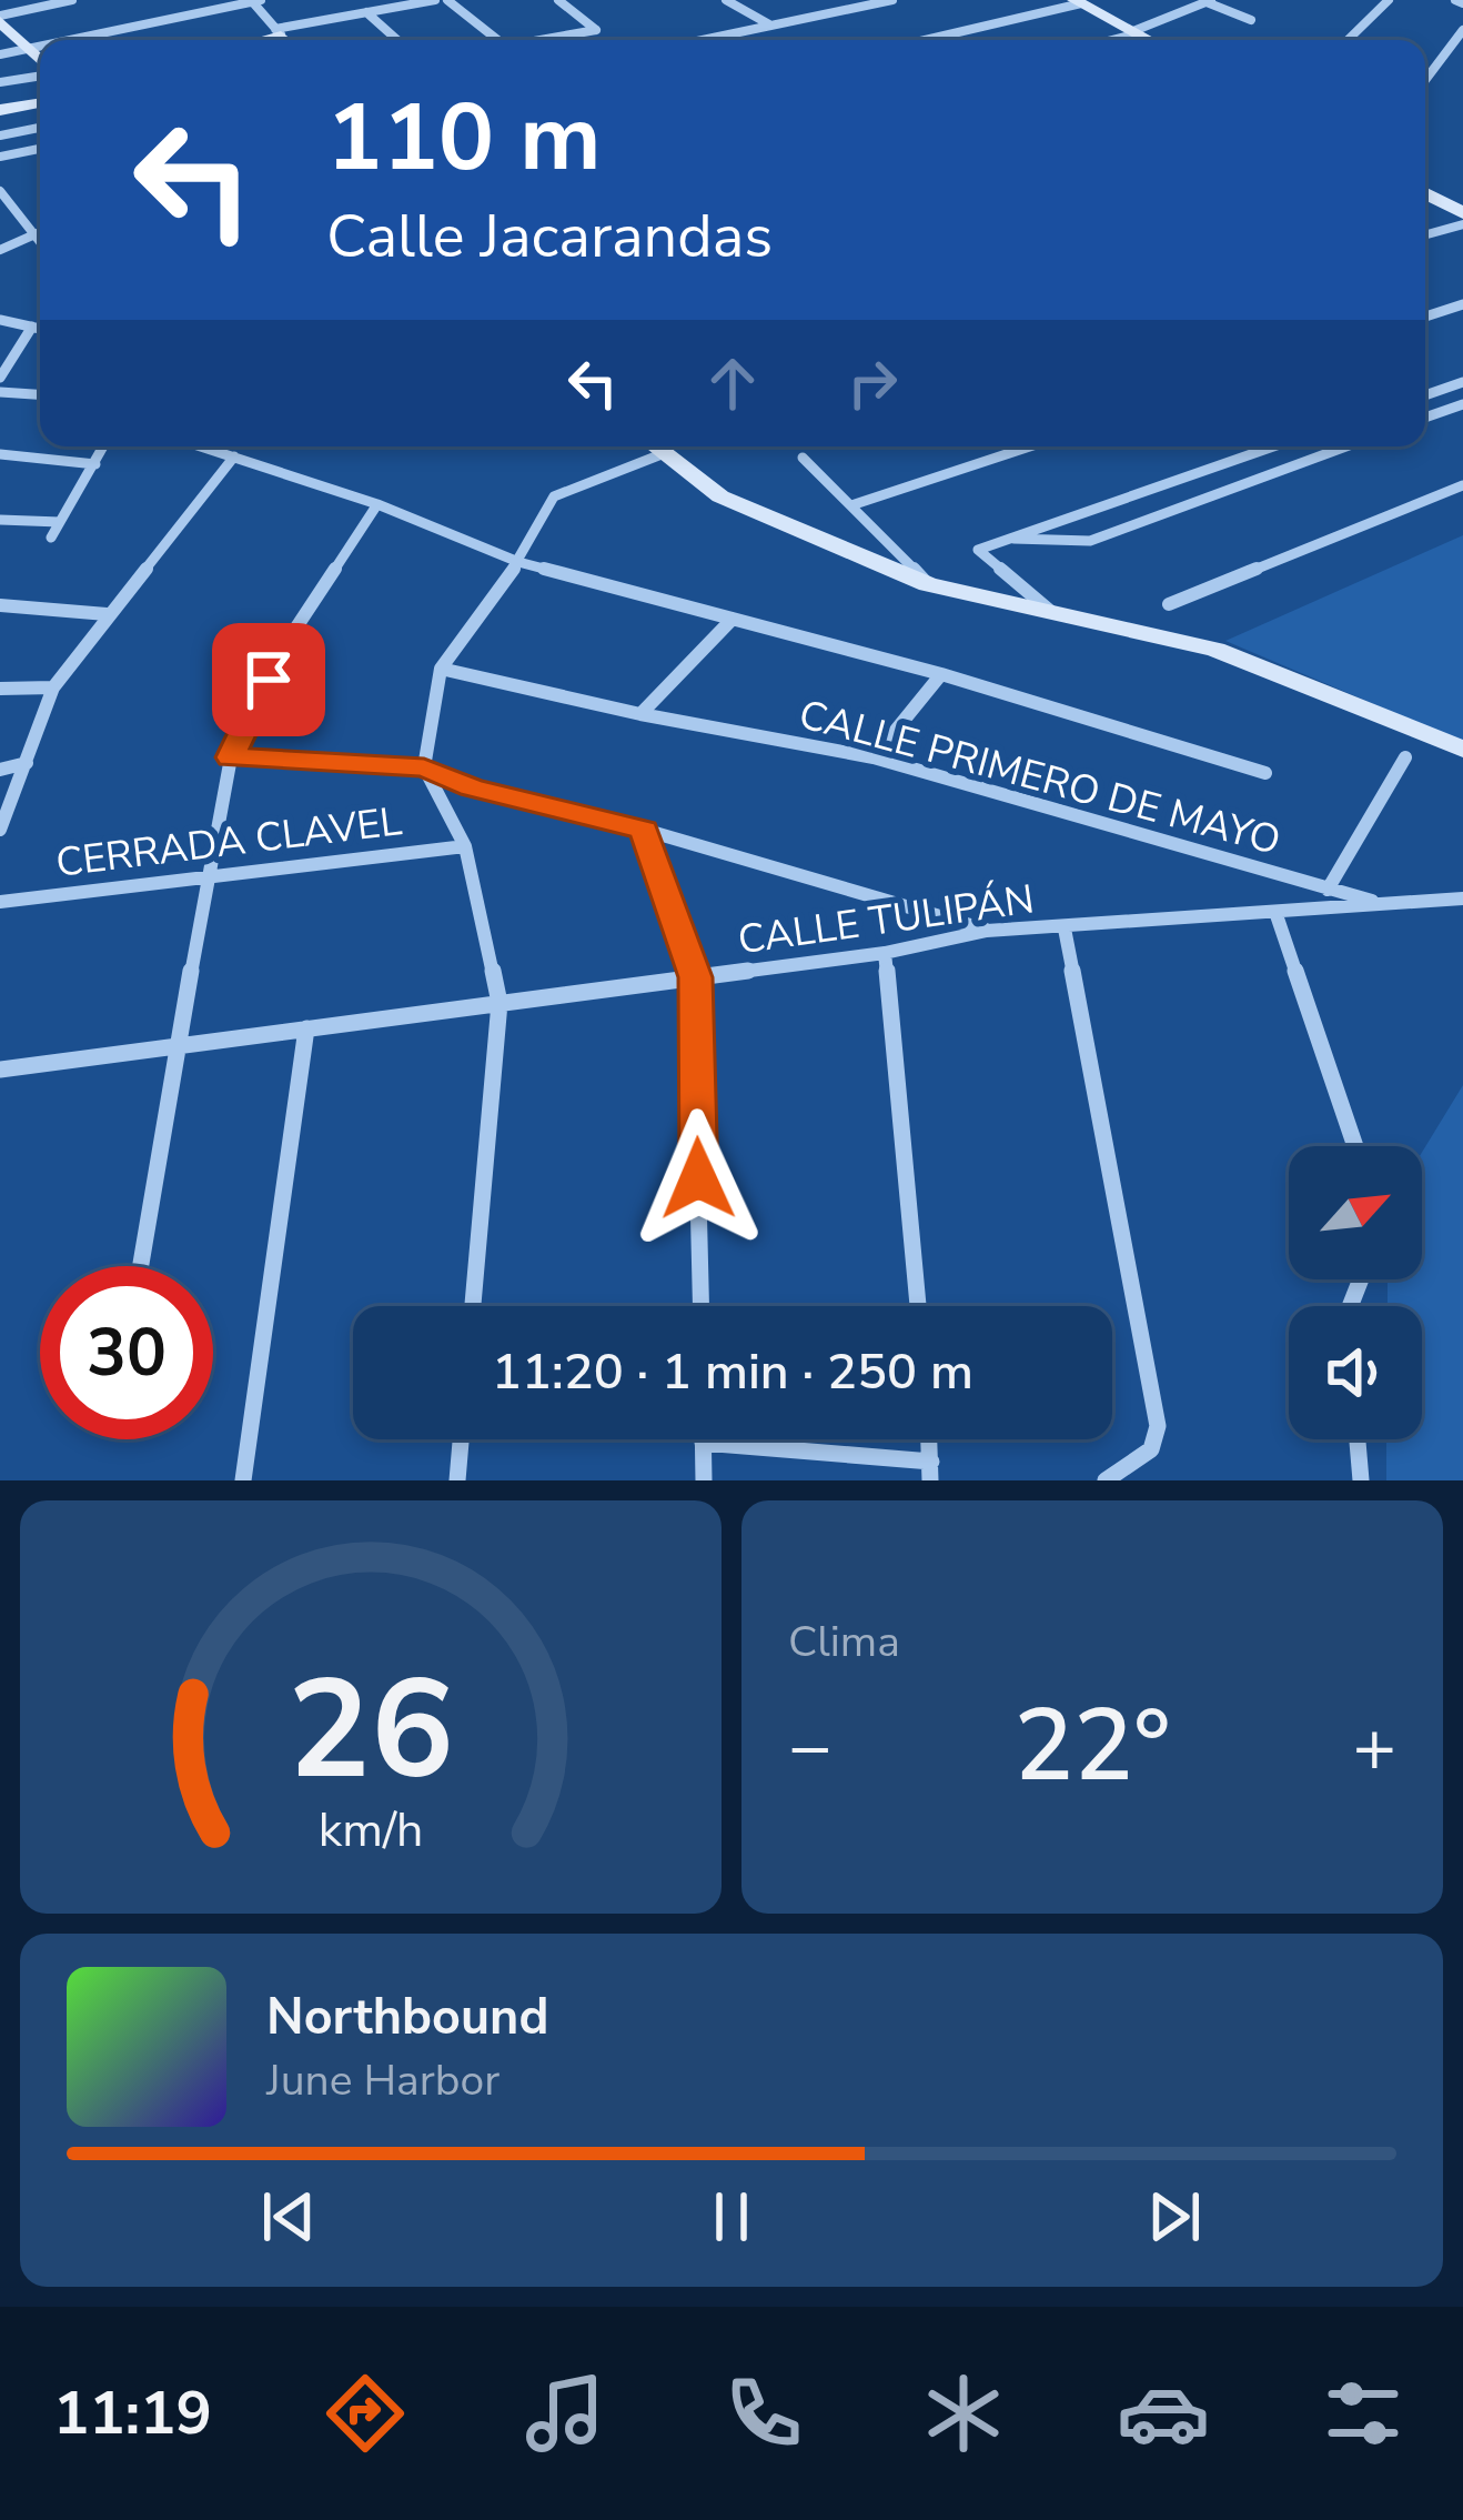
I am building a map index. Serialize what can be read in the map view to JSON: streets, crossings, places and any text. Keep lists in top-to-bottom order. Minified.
{"streets":{"street":["CALLE PRIMERO DE MAYO","CERRADA CLAVEL","CALLE TULIPÁN"]},"crossings":[["CALLE PRIMERO DE MAYO","CALLE TULIPÁN"]],"north":"top right","page":{"turn":["110 m","Calle Jacarandas"],"limit":"30","trip":"11:20 · 1 min · 250 m","tile":"Clima","heat":["−","22°","+"],"song":["Northbound","June Harbor"],"tabs":"11:19","gauge":["26","km/h"]}}
